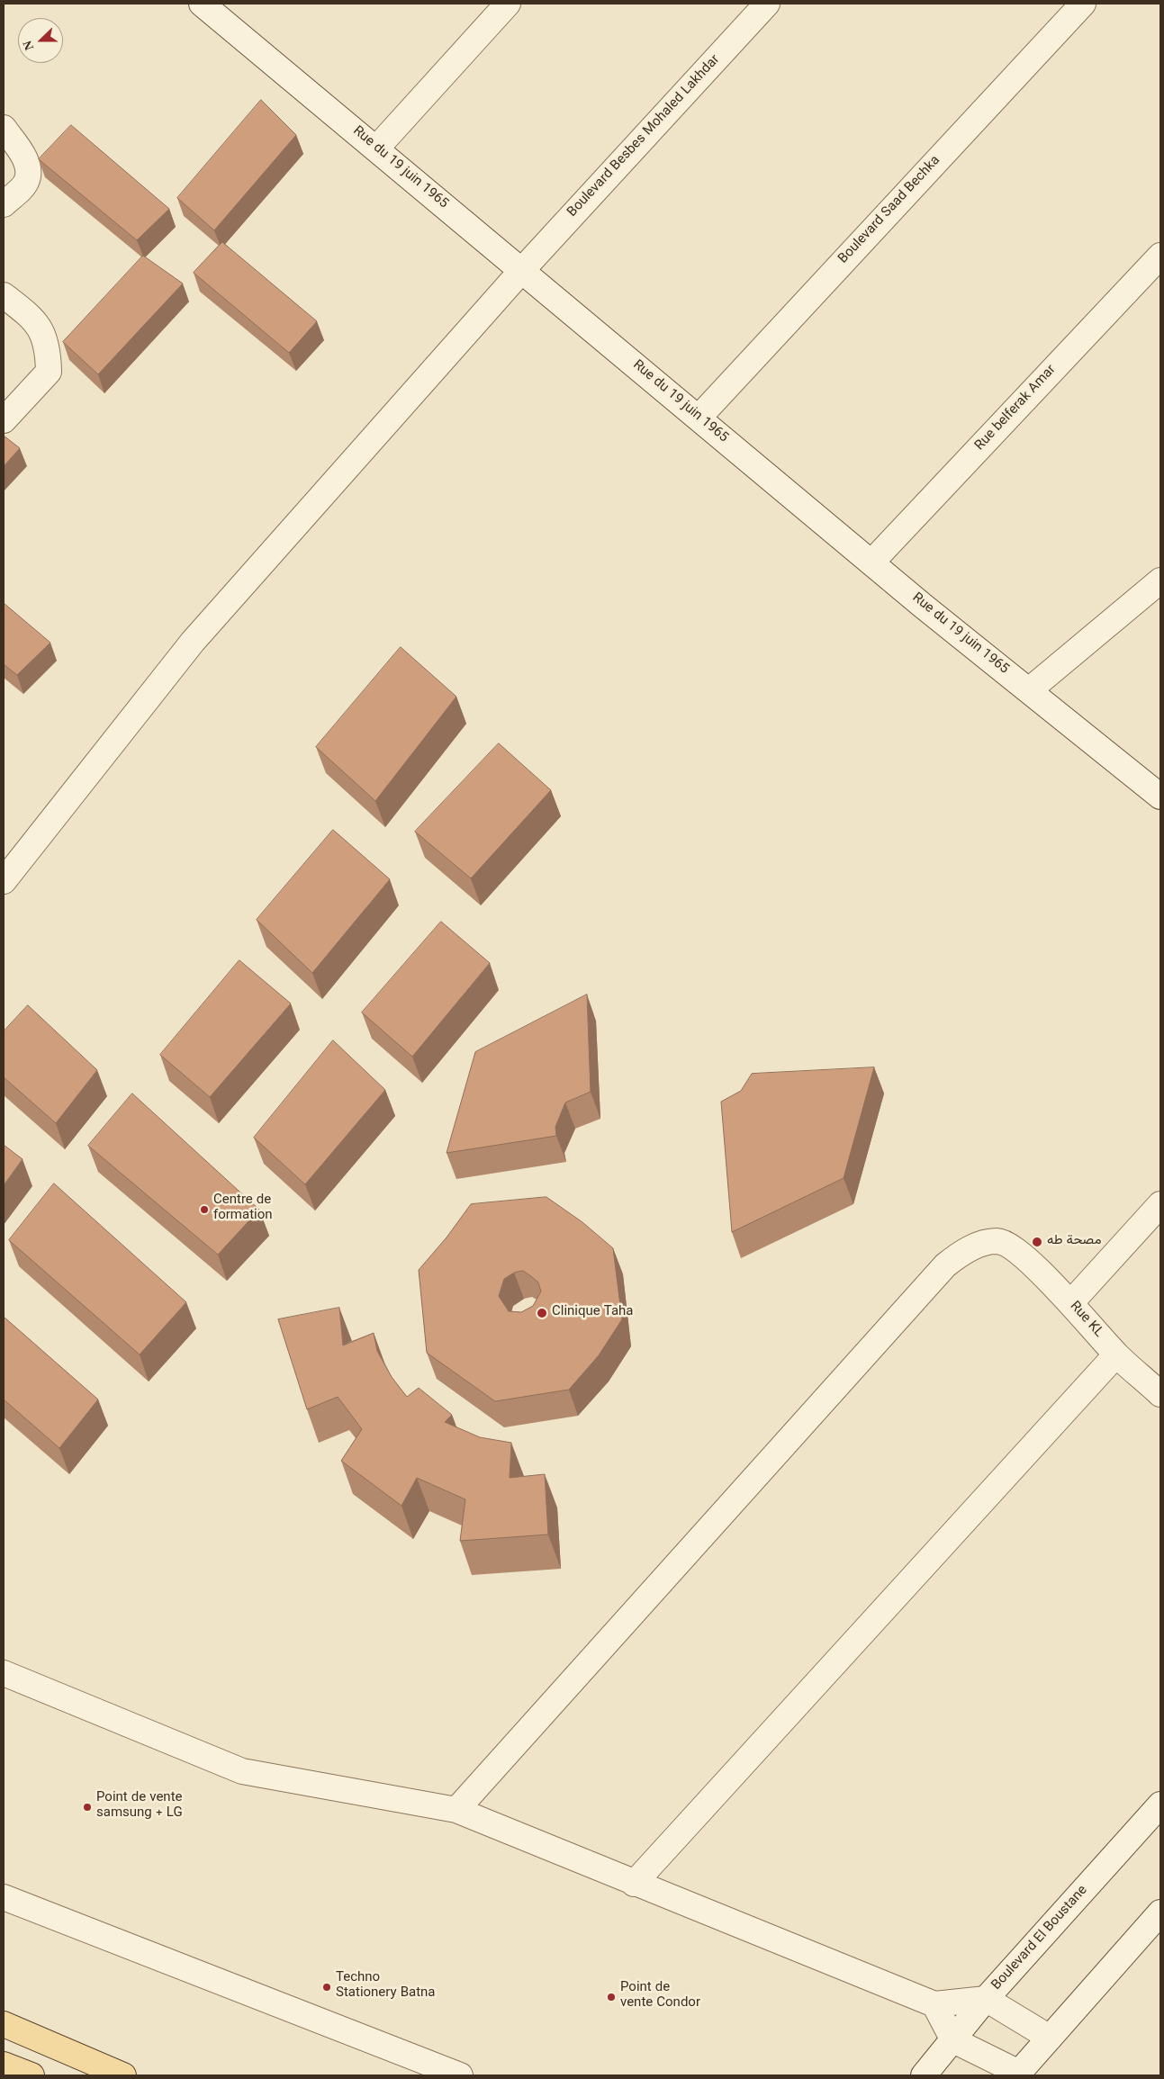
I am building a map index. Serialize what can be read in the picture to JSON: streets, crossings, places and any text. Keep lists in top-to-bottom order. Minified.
{"streets":{"street":["Boulevard Besbes Mohaled Lakhdar","Rue du 19 juin 1965","Boulevard Saad Bechka","Rue belferak Amar","Rue KL","Boulevard El Boustane"]},"crossings":[["Boulevard Besbes Mohaled Lakhdar","Rue du 19 juin 1965"],["Rue du 19 juin 1965","Boulevard Saad Bechka"],["Rue du 19 juin 1965","Rue belferak Amar"]],"places":["Centre de formation","مصحة طه","Clinique Taha","Point de vente samsung + LG","Techno Stationery Batna","Point de vente Condor"],"north":"left"}
